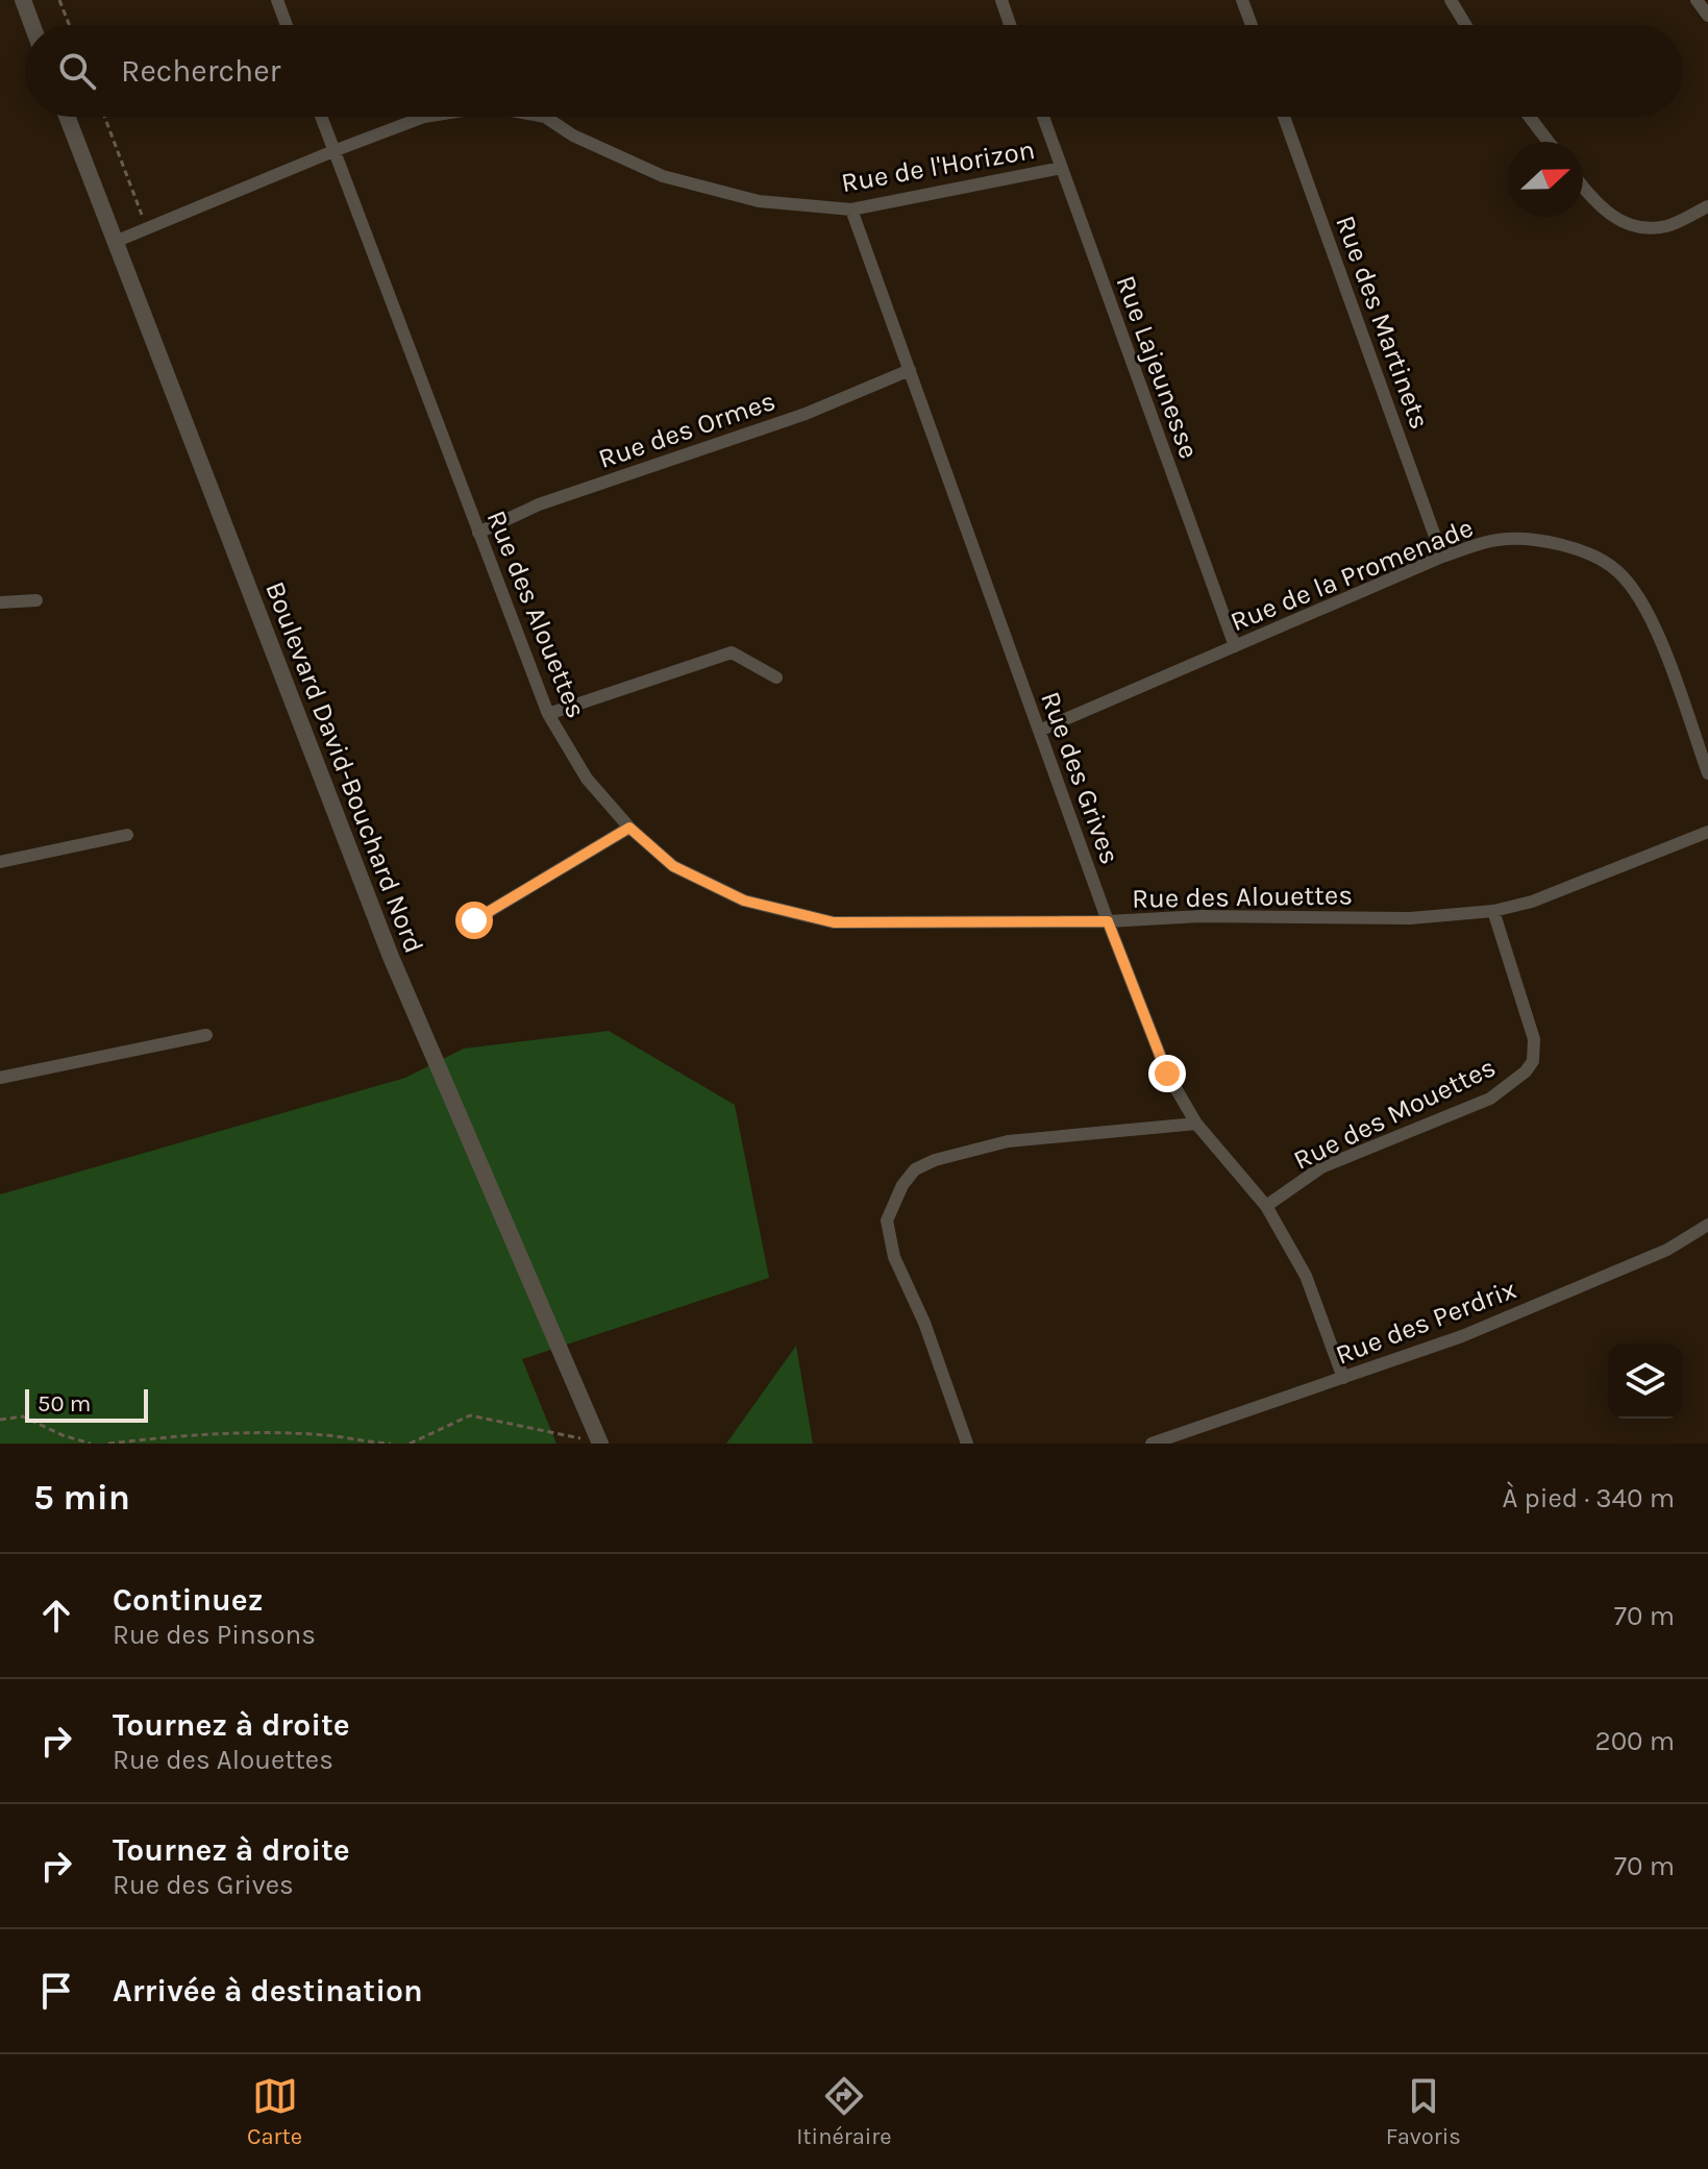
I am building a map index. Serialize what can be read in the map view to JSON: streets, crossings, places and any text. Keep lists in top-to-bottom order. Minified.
{"streets":{"street":["Rue de l'Horizon","Rue des Martinets","Rue Lajeunesse","Rue des Ormes","Rue de la Promenade","Rue des Alouettes","Boulevard David-Bouchard Nord","Rue des Grives","Rue des Mouettes","Rue des Perdrix"]},"crossings":[["Rue de l'Horizon","Rue Lajeunesse"],["Rue de l'Horizon","Rue des Alouettes"],["Rue de l'Horizon","Boulevard David-Bouchard Nord"],["Rue de l'Horizon","Rue des Grives"],["Rue des Martinets","Rue de la Promenade"],["Rue Lajeunesse","Rue de la Promenade"],["Rue des Ormes","Rue des Alouettes"],["Rue des Ormes","Rue des Grives"],["Rue de la Promenade","Rue des Grives"],["Rue des Alouettes","Rue des Grives"],["Rue des Alouettes","Rue des Mouettes"],["Rue des Grives","Rue des Mouettes"],["Rue des Grives","Rue des Perdrix"]],"scale_bar":"50 m","north":"right","page":{"search":"Rechercher","scale":"50 m","heading":["5 min","À pied · 340 m"],"list":[["Continuez","Rue des Pinsons","70 m"],["Tournez à droite","Rue des Alouettes","200 m"],["Tournez à droite","Rue des Grives","70 m"],"Arrivée à destination"],"nav":["Carte","Itinéraire","Favoris"]}}
